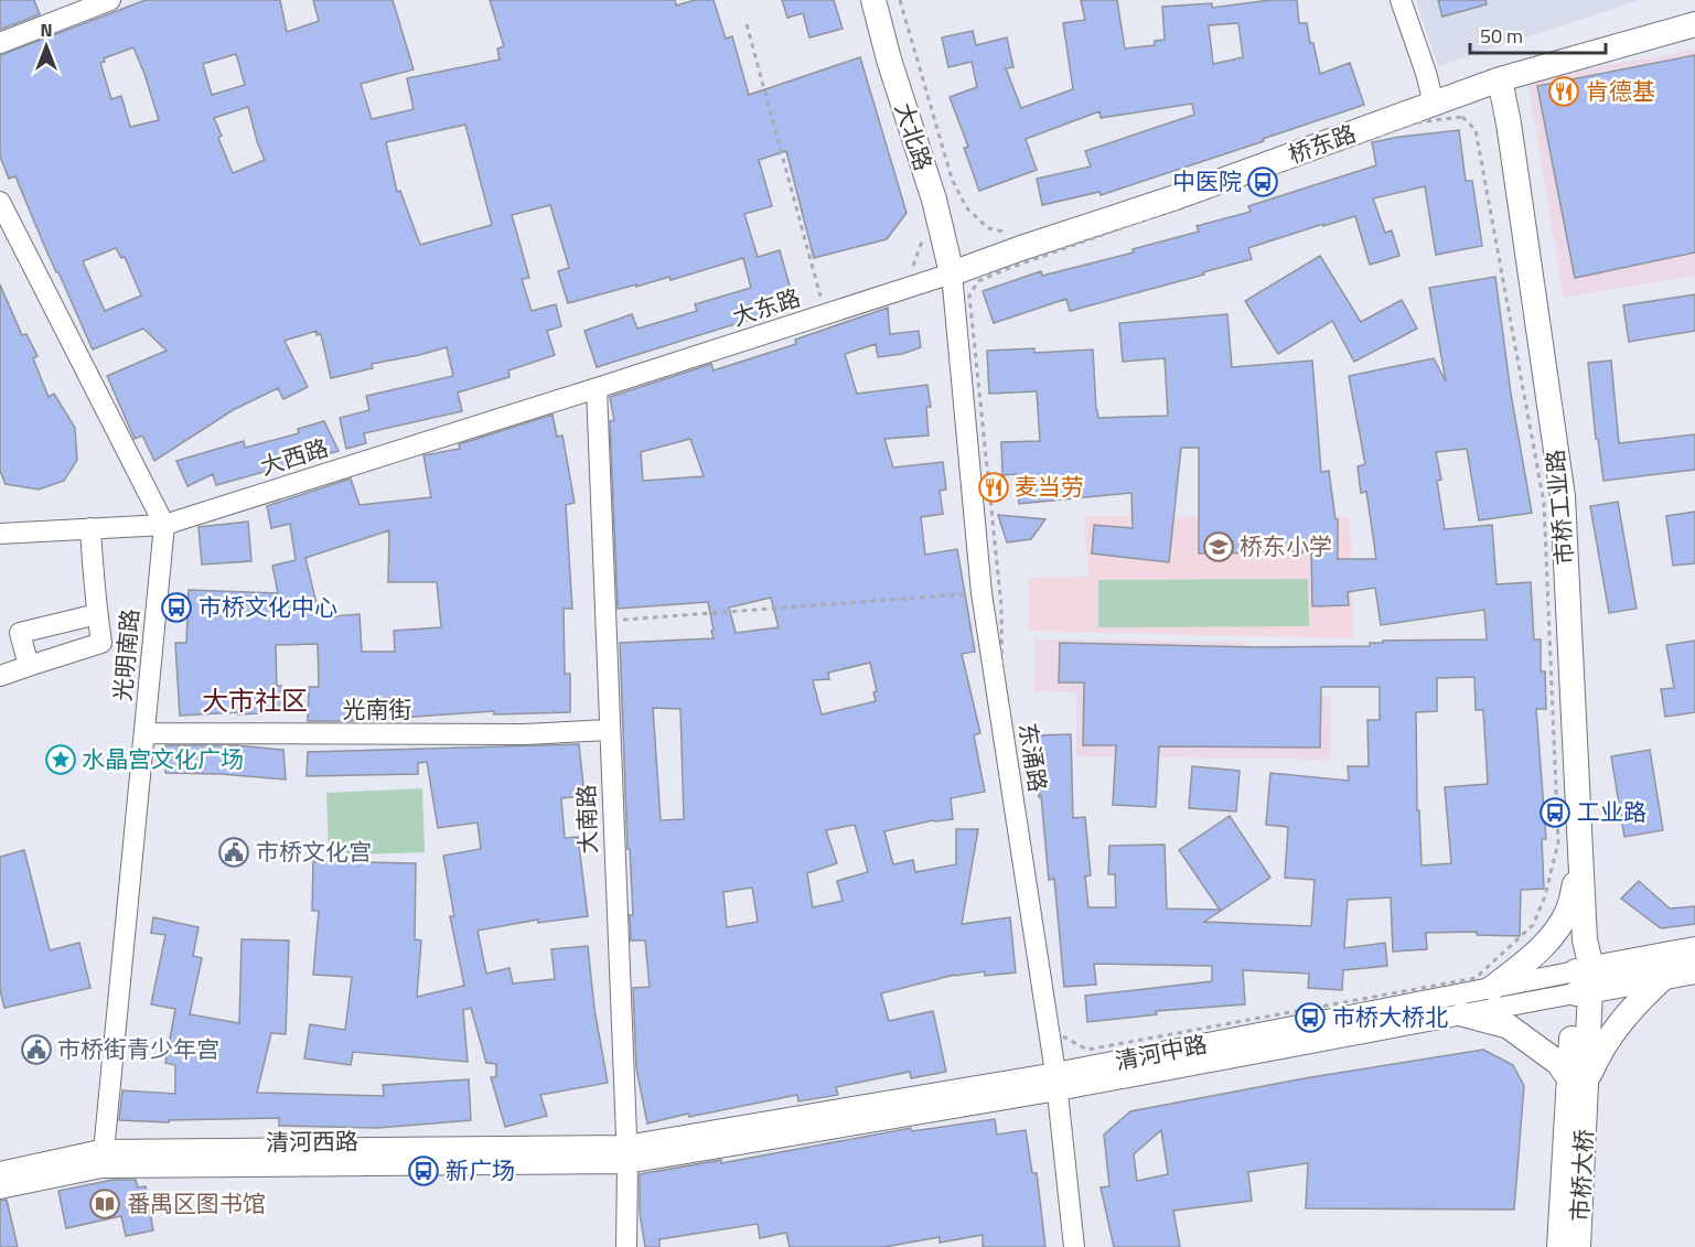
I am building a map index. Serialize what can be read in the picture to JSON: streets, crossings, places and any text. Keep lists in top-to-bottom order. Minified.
{"streets":{"main road":["大北路","桥东路","市桥工业路","清河中路","市桥大桥"],"street":["大东路","大西路","光明南路","光南街","东涌路","大南路","清河西路"]},"crossings":[["大北路","桥东路"],["大北路","大东路"],["大北路","东涌路"],["桥东路","大东路"],["桥东路","市桥工业路"],["桥东路","东涌路"],["大东路","大西路"],["大东路","东涌路"],["大东路","大南路"],["大西路","光明南路"],["大西路","大南路"],["市桥工业路","清河中路"],["市桥工业路","市桥大桥"],["光明南路","光南街"],["光明南路","清河西路"],["光南街","大南路"],["东涌路","清河中路"],["大南路","清河中路"],["大南路","清河西路"],["清河中路","清河西路"]],"districts":["大市社区"],"places":{"restaurant":["肯德基","麦当劳"],"bus stop":["中医院","市桥文化中心","工业路","市桥大桥北","新广场"],"school or university":["桥东小学"],"place":["水晶宫文化广场"],"public building":["市桥文化宫","市桥街青少年宫"],"library":["番禺区图书馆"]},"scale_bar":"50 m","north":"top"}
